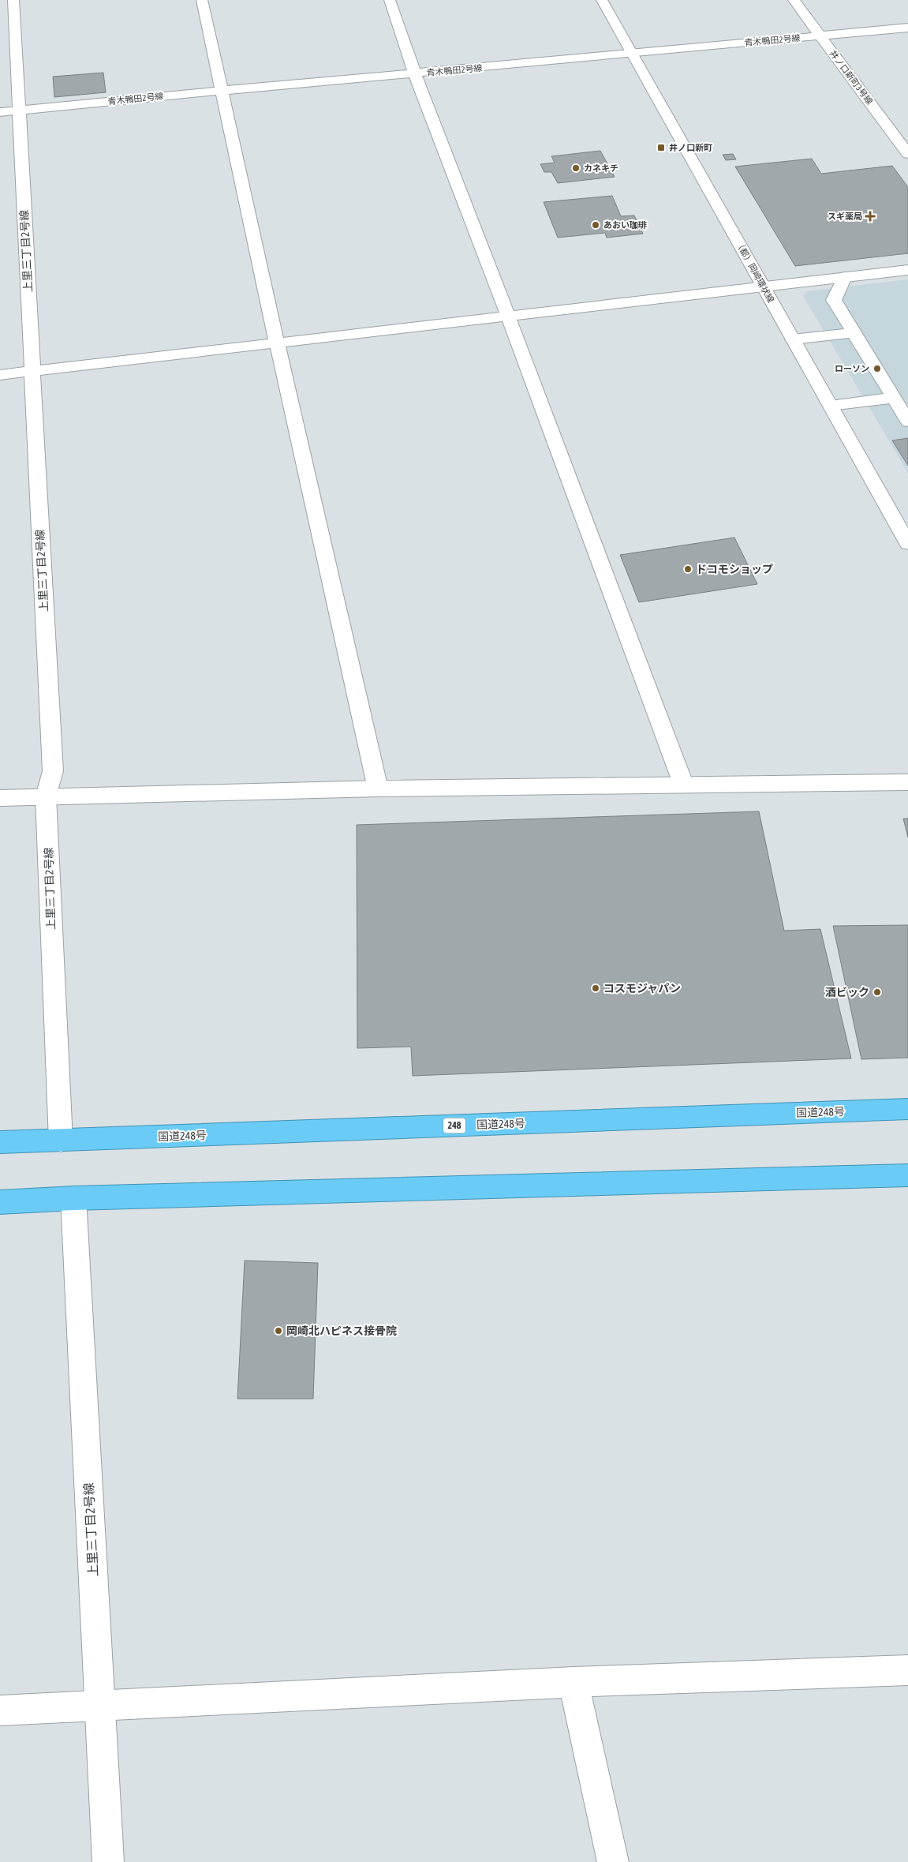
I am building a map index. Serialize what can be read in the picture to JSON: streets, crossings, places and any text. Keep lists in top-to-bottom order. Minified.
{"streets":{"highway":["国道248号","248"],"street":["青木鴨田2号線","井ノ口新町3号線","上里三丁目2号線","（都）岡崎環状線"]},"crossings":[["青木鴨田2号線","井ノ口新町3号線"],["青木鴨田2号線","上里三丁目2号線"],["青木鴨田2号線","（都）岡崎環状線"],["上里三丁目2号線","国道248号"]],"places":{"transit":["井ノ口新町"],"other":["カネキチ","あおい珈琲","ローソン","ドコモショップ","コスモジャパン","酒ビック","岡崎北ハピネス接骨院"],"health":["スギ薬局"]}}
